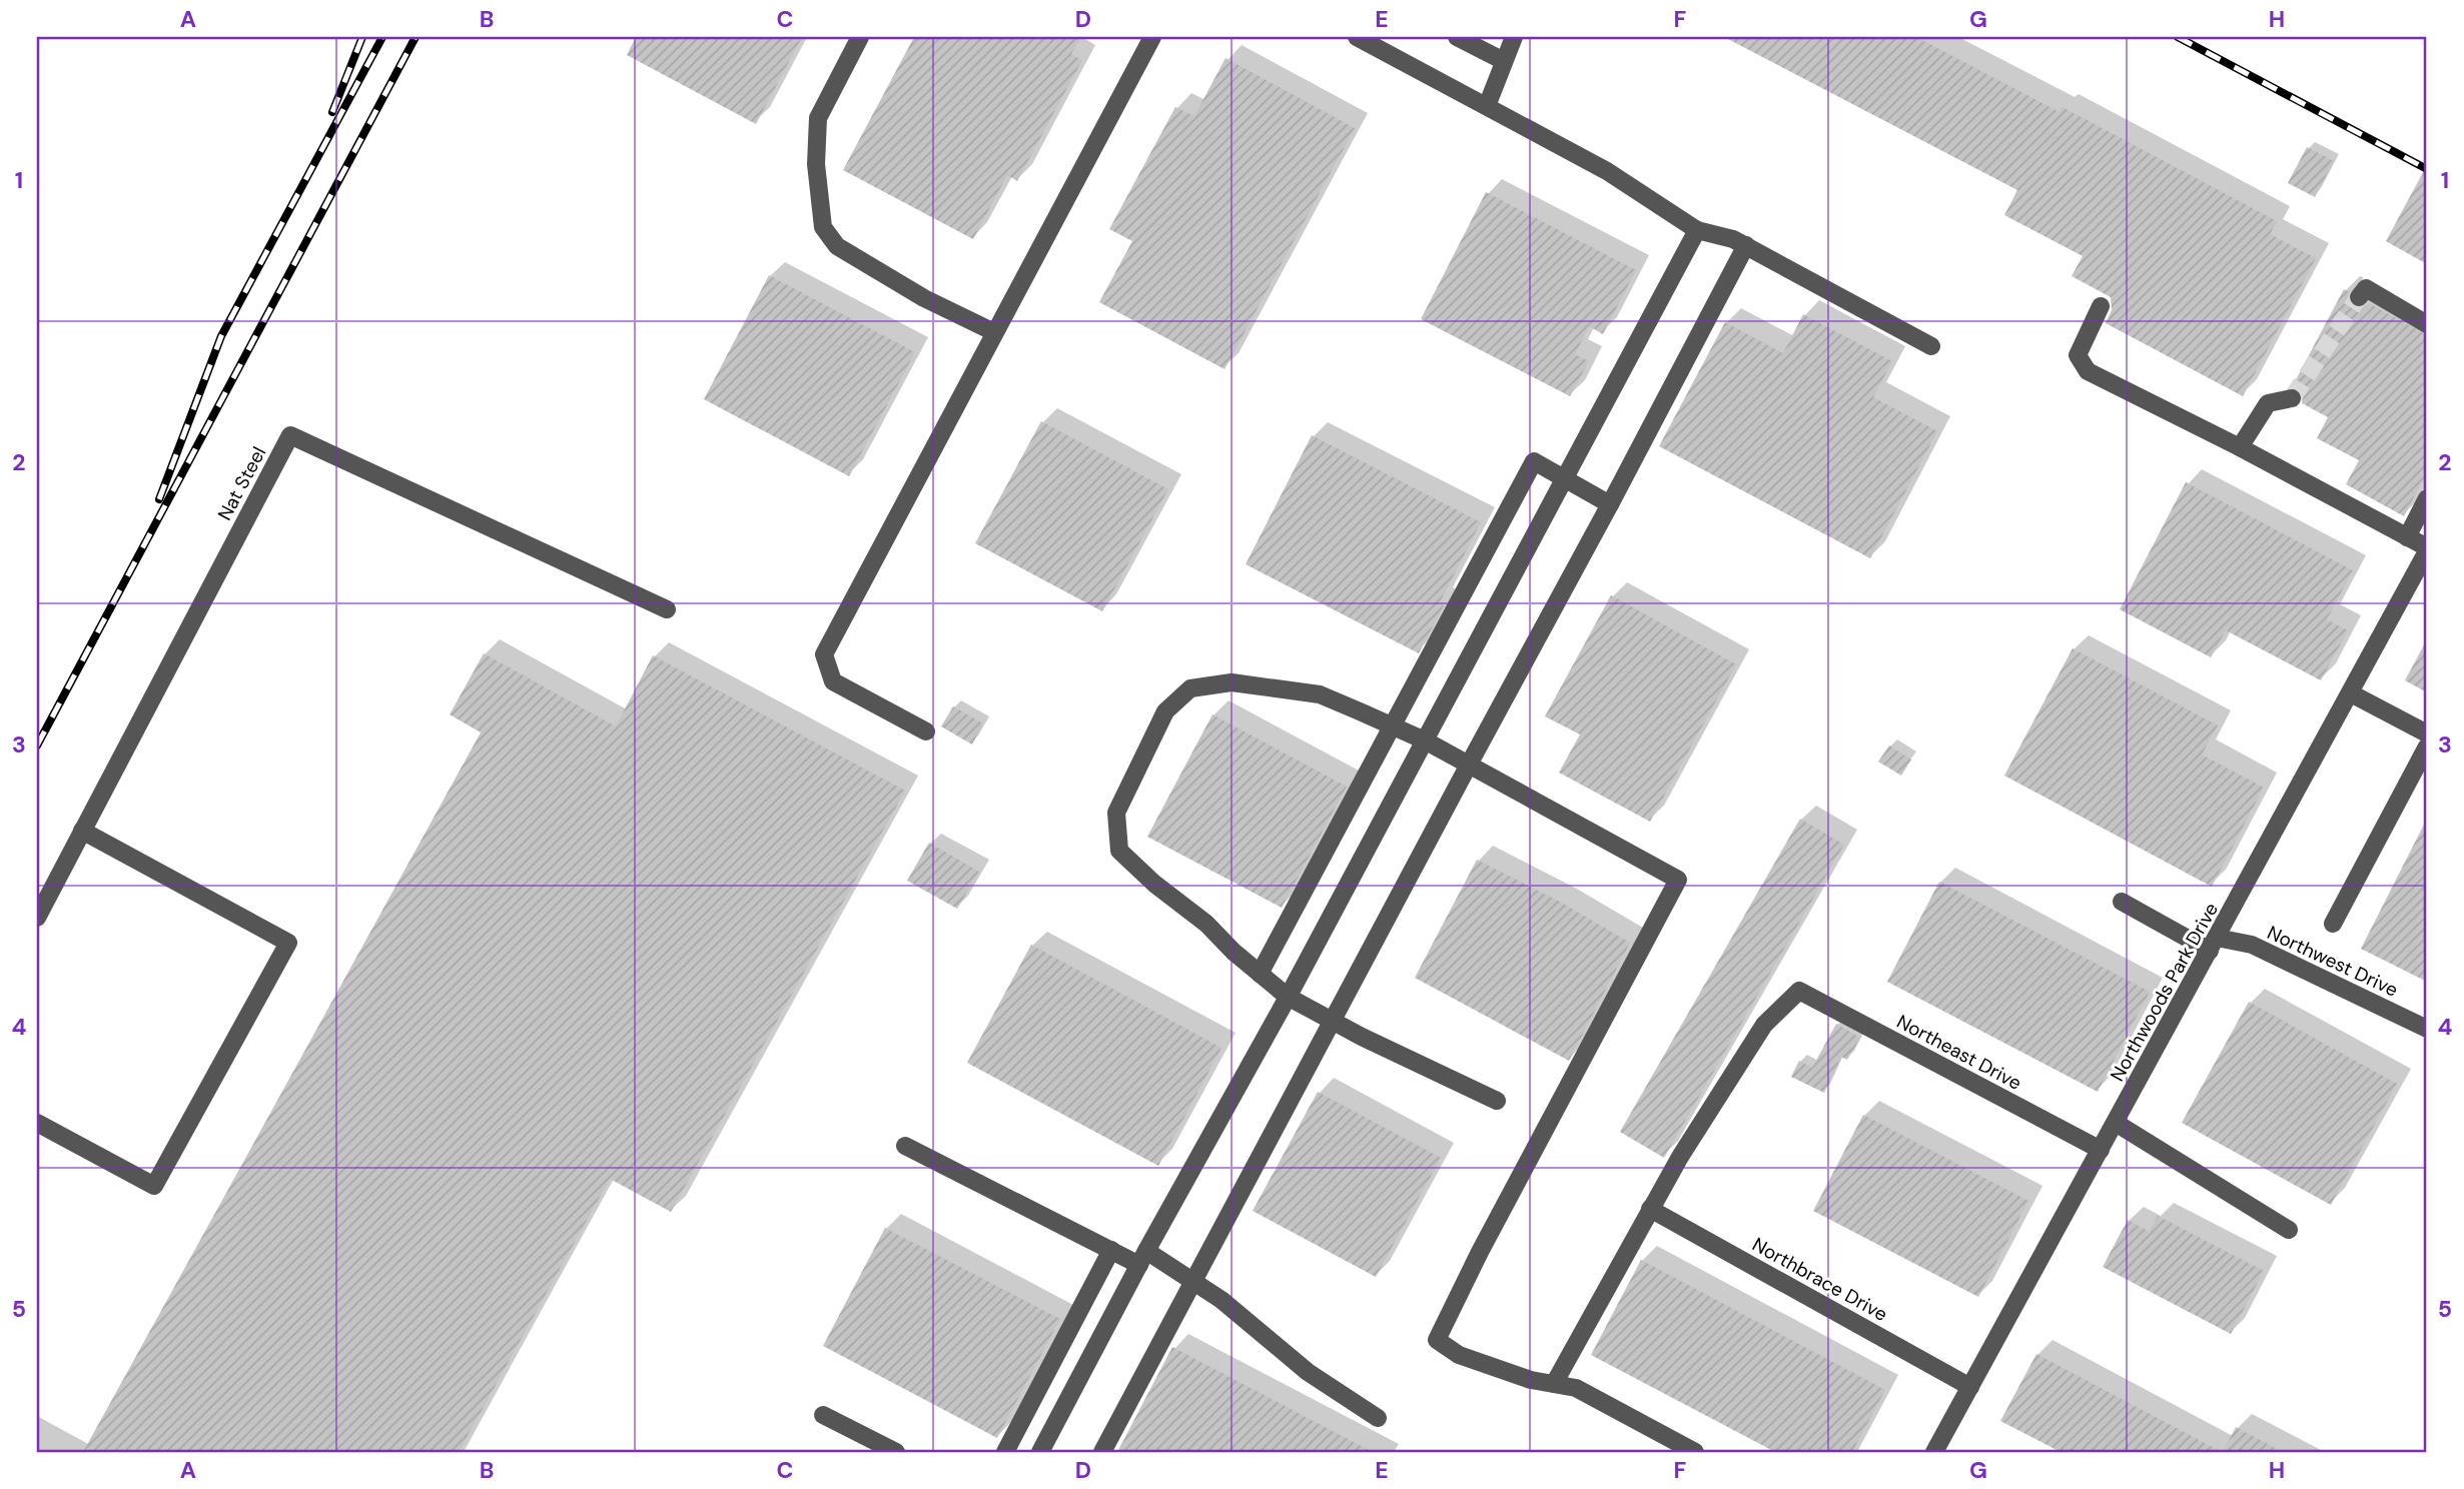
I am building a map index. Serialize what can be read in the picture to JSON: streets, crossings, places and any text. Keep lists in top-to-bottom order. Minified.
{"streets":{"street":["Nat Steel","Northwest Drive","Northwoods Park Drive","Northeast Drive","Northbrace Drive"]},"crossings":[["Northwest Drive","Northwoods Park Drive"],["Northwoods Park Drive","Northeast Drive"],["Northwoods Park Drive","Northbrace Drive"],["Northeast Drive","Northbrace Drive"]],"grid":{"columns":["A","B","C","D","E","F","G","H"],"rows":["1","2","3","4","5"]}}
